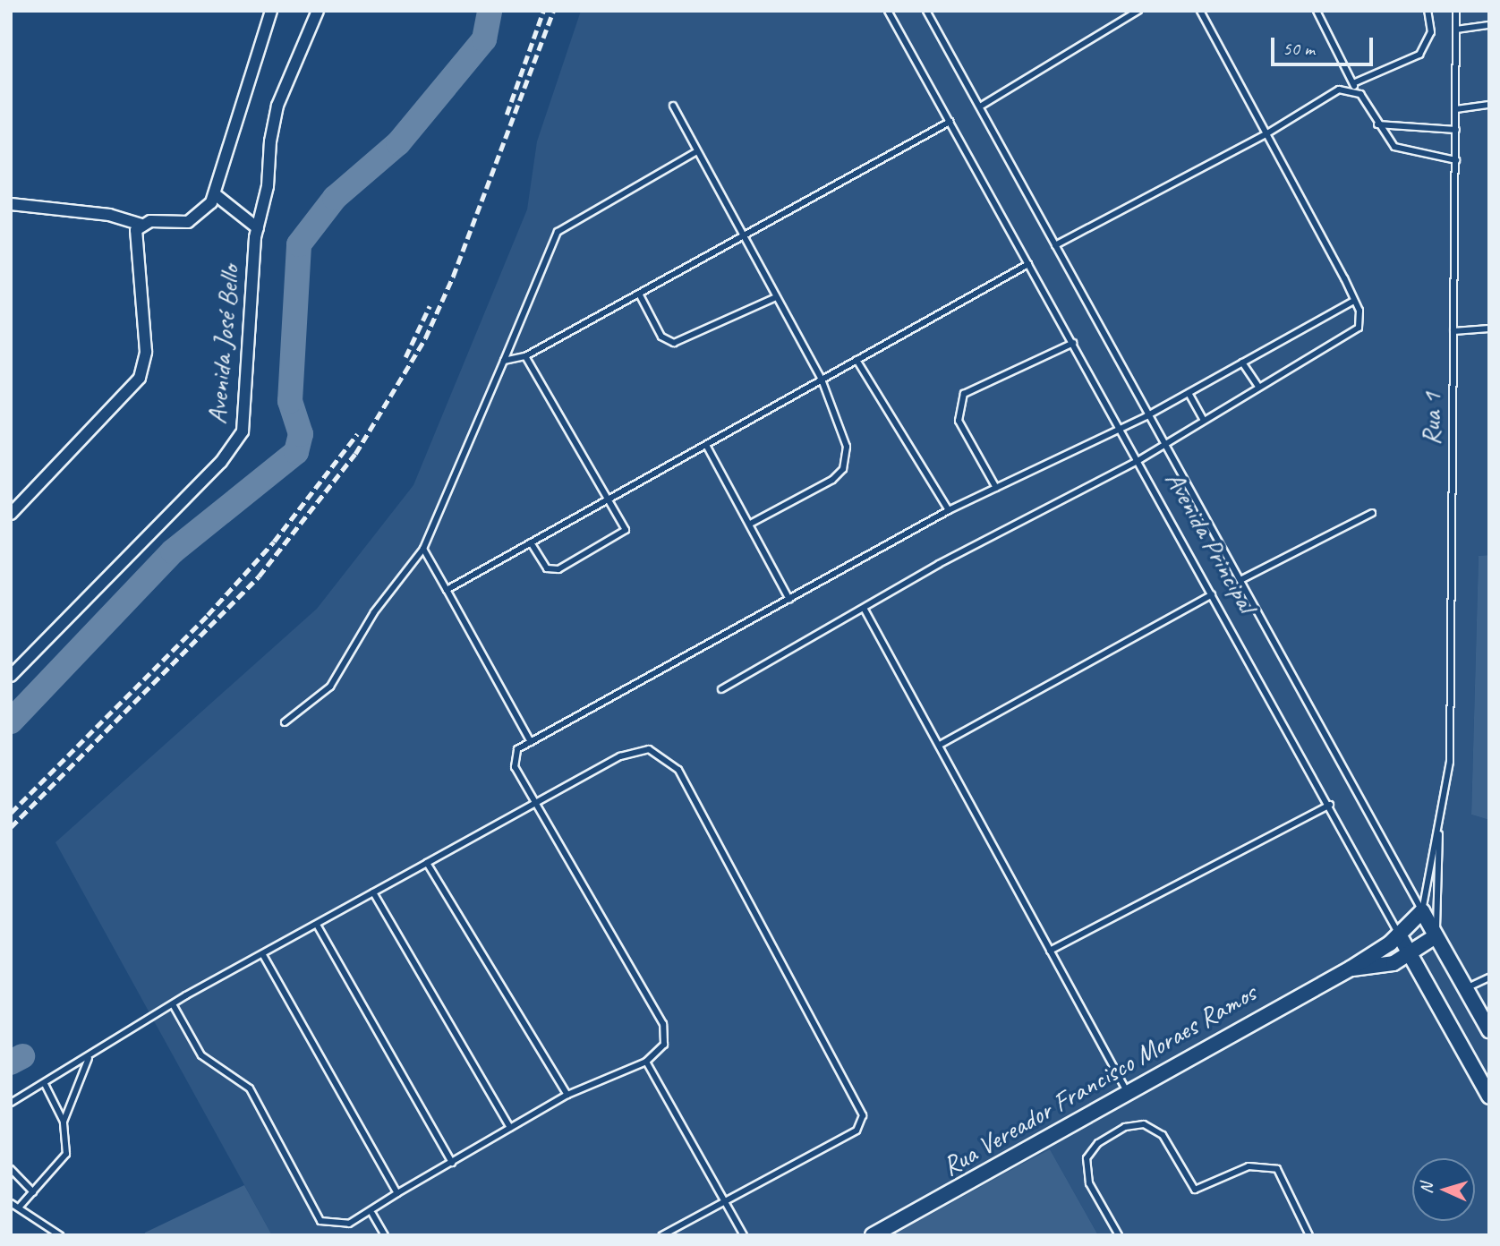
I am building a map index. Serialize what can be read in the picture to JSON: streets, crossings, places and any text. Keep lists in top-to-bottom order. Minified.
{"streets":{"street":["Avenida José Bello","Avenida Principal","Rua Vereador Francisco Moraes Ramos"],"lane":["Rua 1"]},"crossings":[["Rua 1","Avenida Principal"]],"scale_bar":"50 m","north":"left"}
